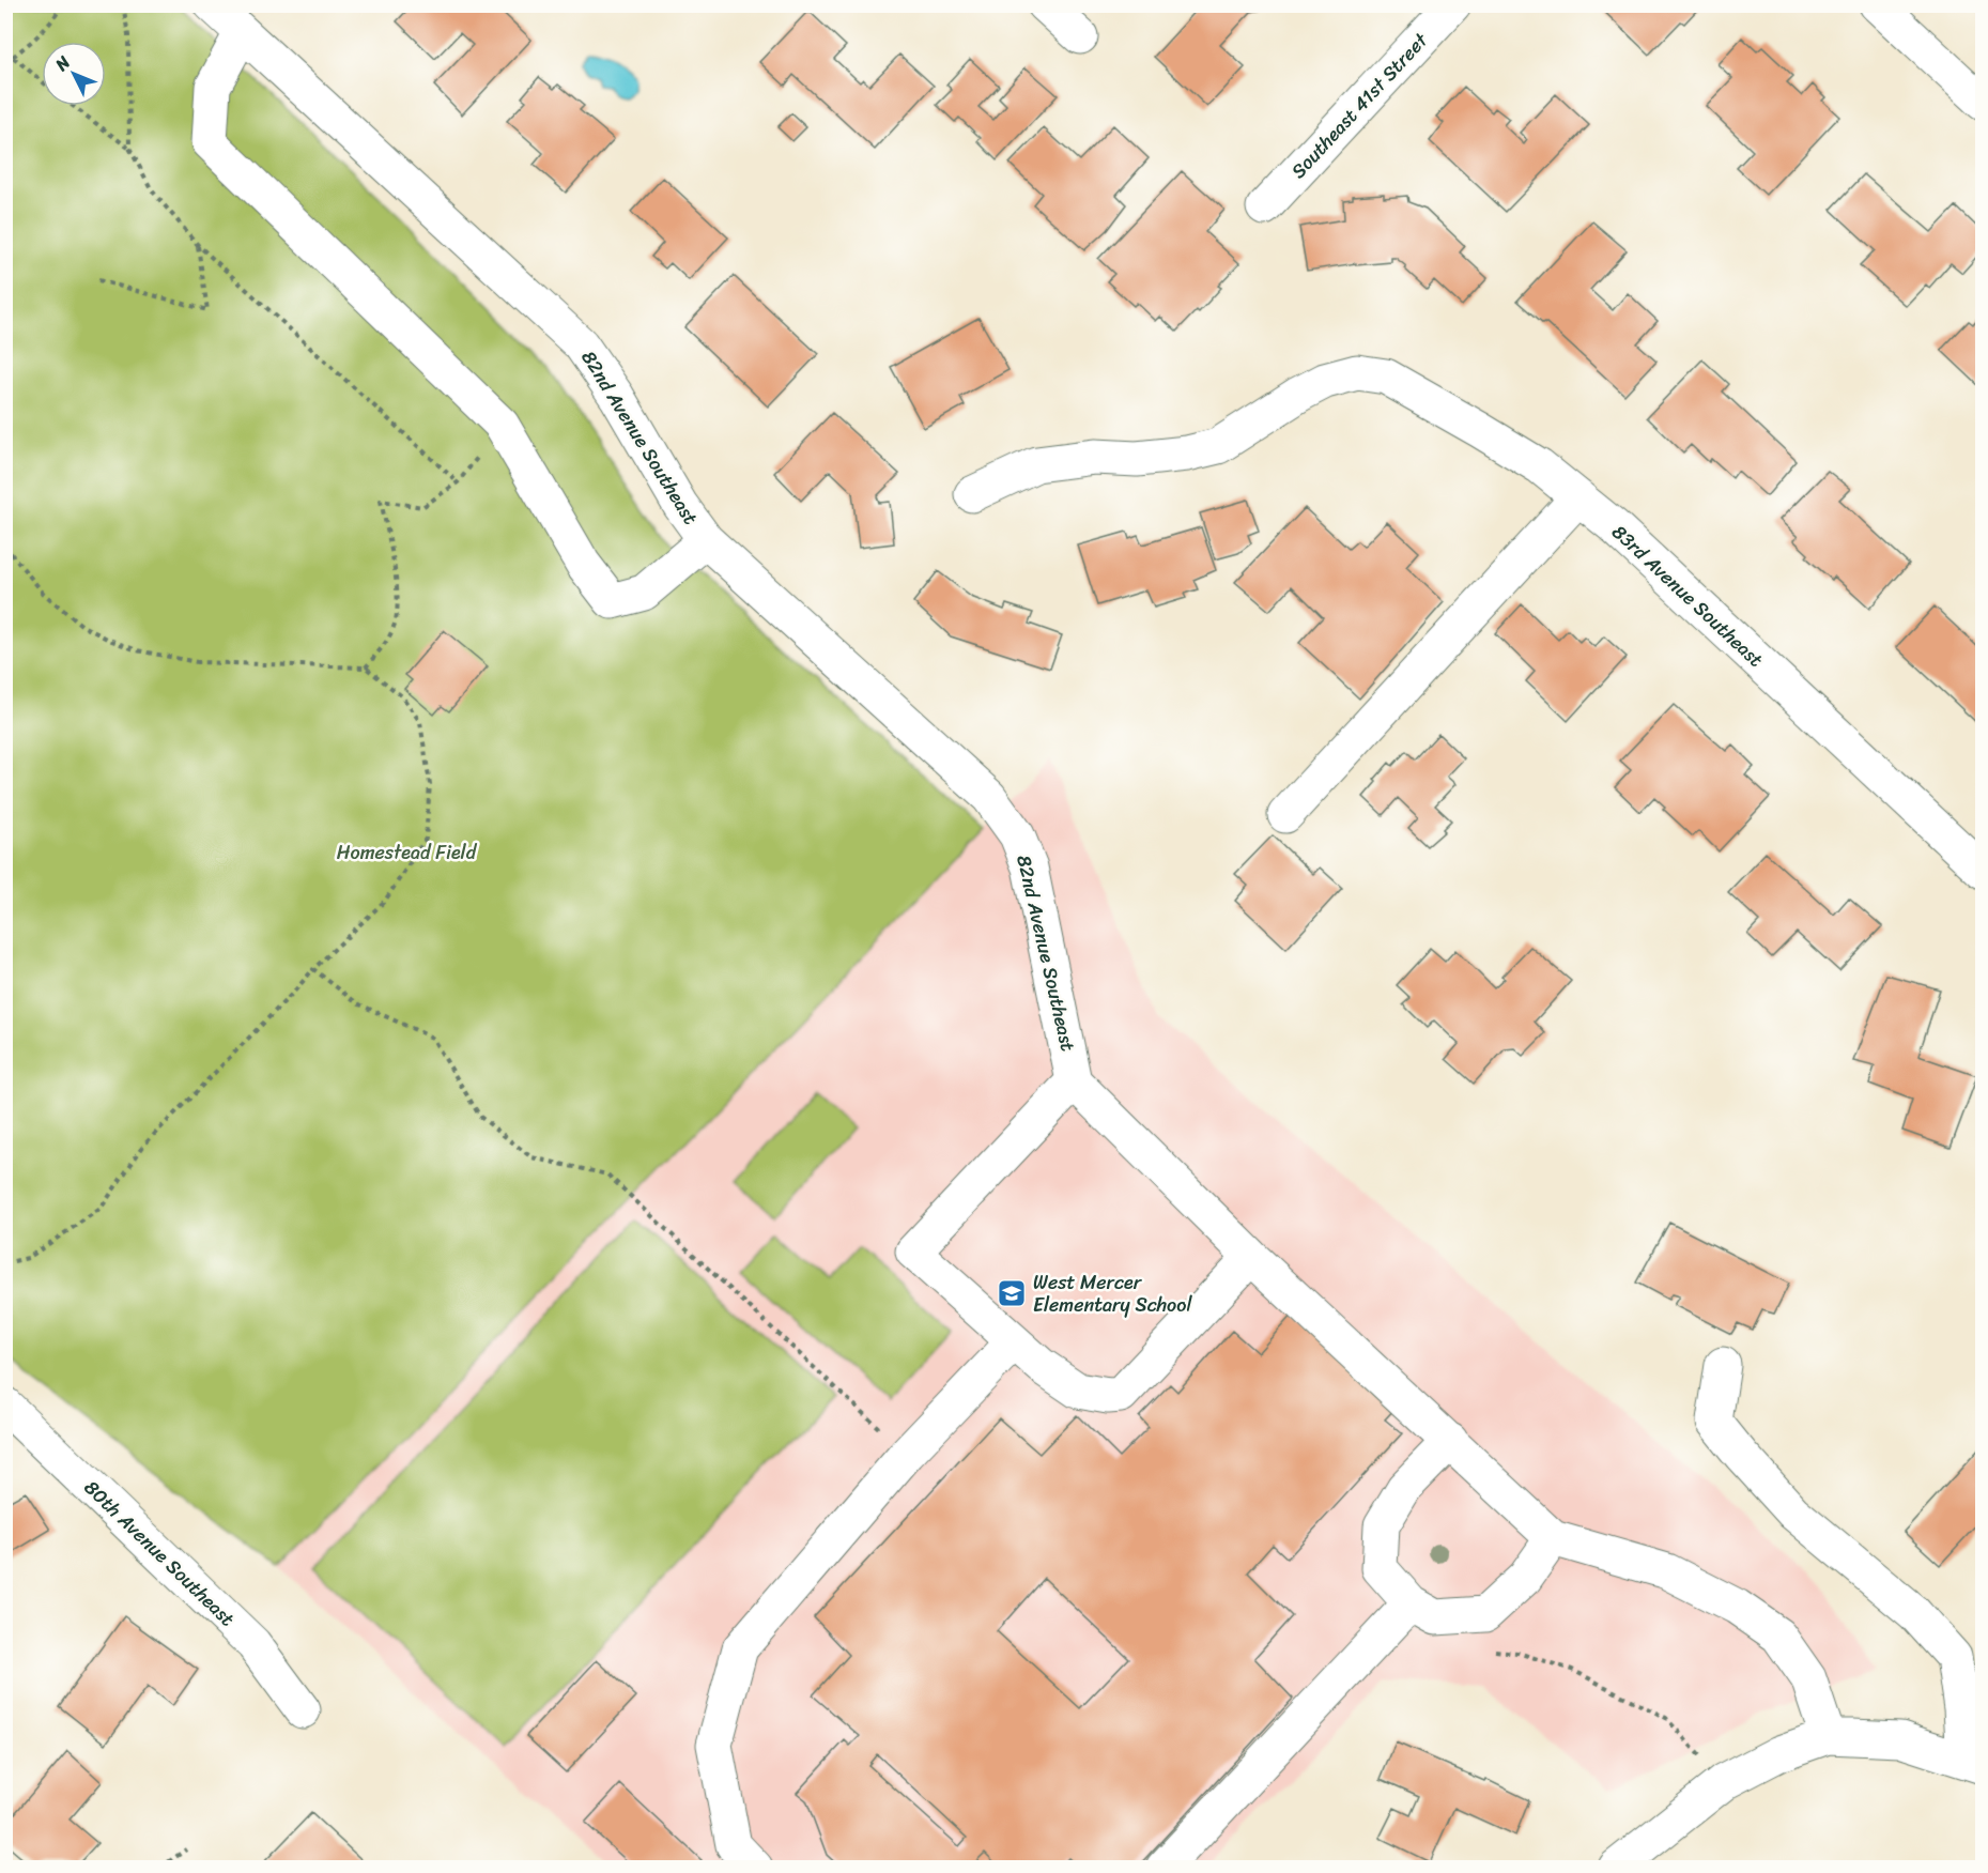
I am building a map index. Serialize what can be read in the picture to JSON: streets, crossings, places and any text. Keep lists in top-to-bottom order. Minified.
{"streets":{"street":["Southeast 41st Street","82nd Avenue Southeast","83rd Avenue Southeast","80th Avenue Southeast"]},"parks":["Homestead Field"],"places":{"school or university":["West Mercer Elementary School"]},"north":"top left"}
